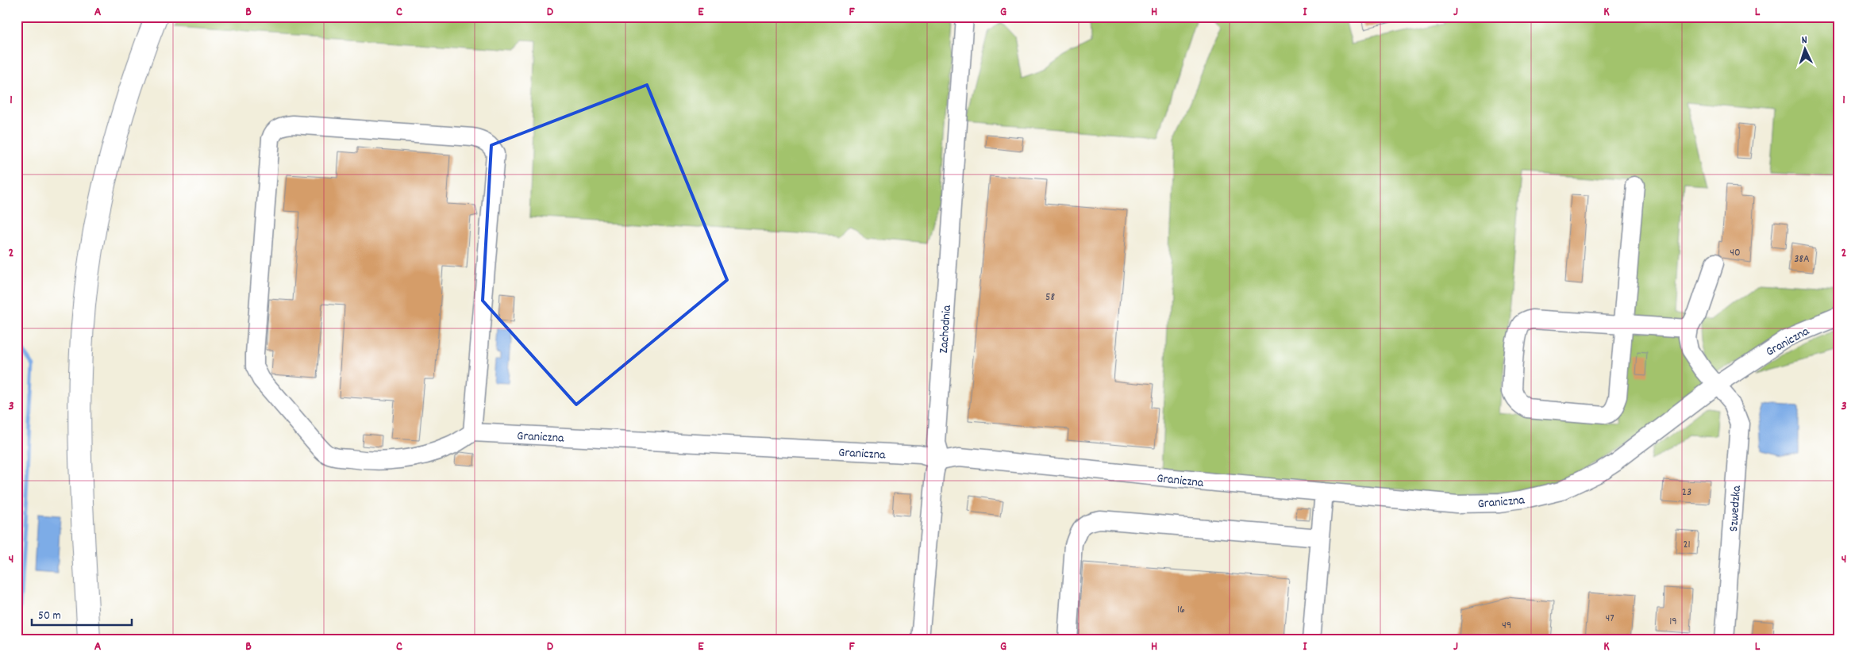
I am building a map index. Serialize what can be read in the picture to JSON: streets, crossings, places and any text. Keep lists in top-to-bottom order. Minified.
{"streets":{"street":["Zachodnia","Graniczna","Szwedzka"]},"crossings":[["Zachodnia","Graniczna"],["Graniczna","Szwedzka"]],"house_numbers":["40","38A","58","23","21","16","47","19","49"],"scale_bar":"50 m","north":"top","grid":{"columns":["A","B","C","D","E","F","G","H","I","J","K","L"],"rows":["1","2","3","4"]}}
